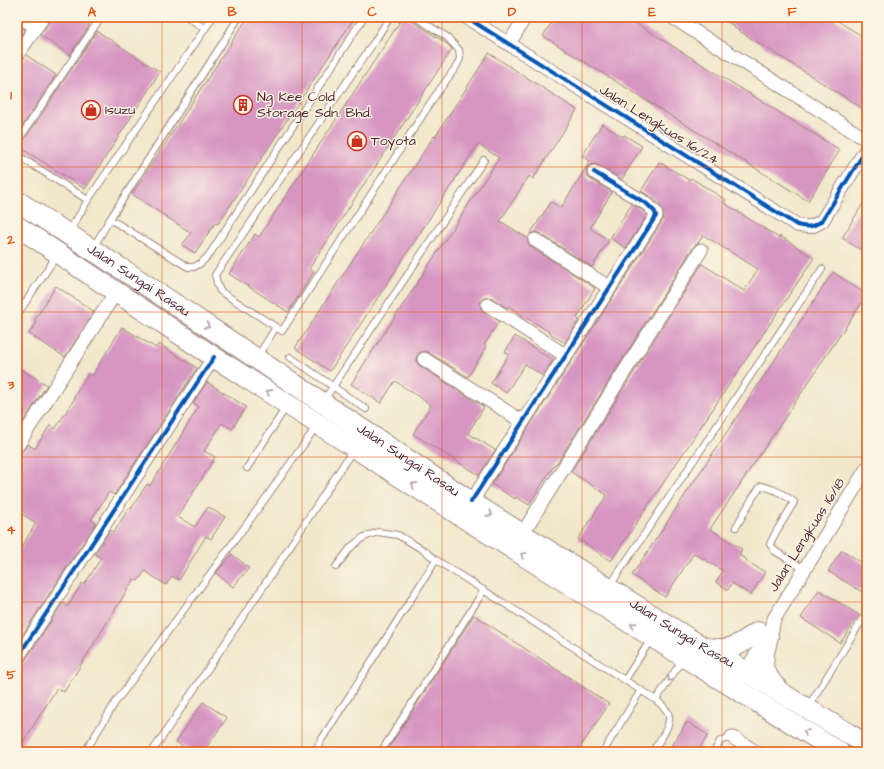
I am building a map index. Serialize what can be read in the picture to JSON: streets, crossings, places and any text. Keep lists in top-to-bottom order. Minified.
{"streets":{"main road":["Jalan Sungai Rasau"],"street":["Jalan Lengkuas 16/24","Jalan Lengkuas 16/18"]},"crossings":[["Jalan Sungai Rasau","Jalan Lengkuas 16/18"]],"places":{"building":["Ng Kee Cold Storage Sdn. Bhd."],"shop":["Isuzu","Toyota"]},"grid":{"columns":["A","B","C","D","E","F"],"rows":["1","2","3","4","5"]}}
